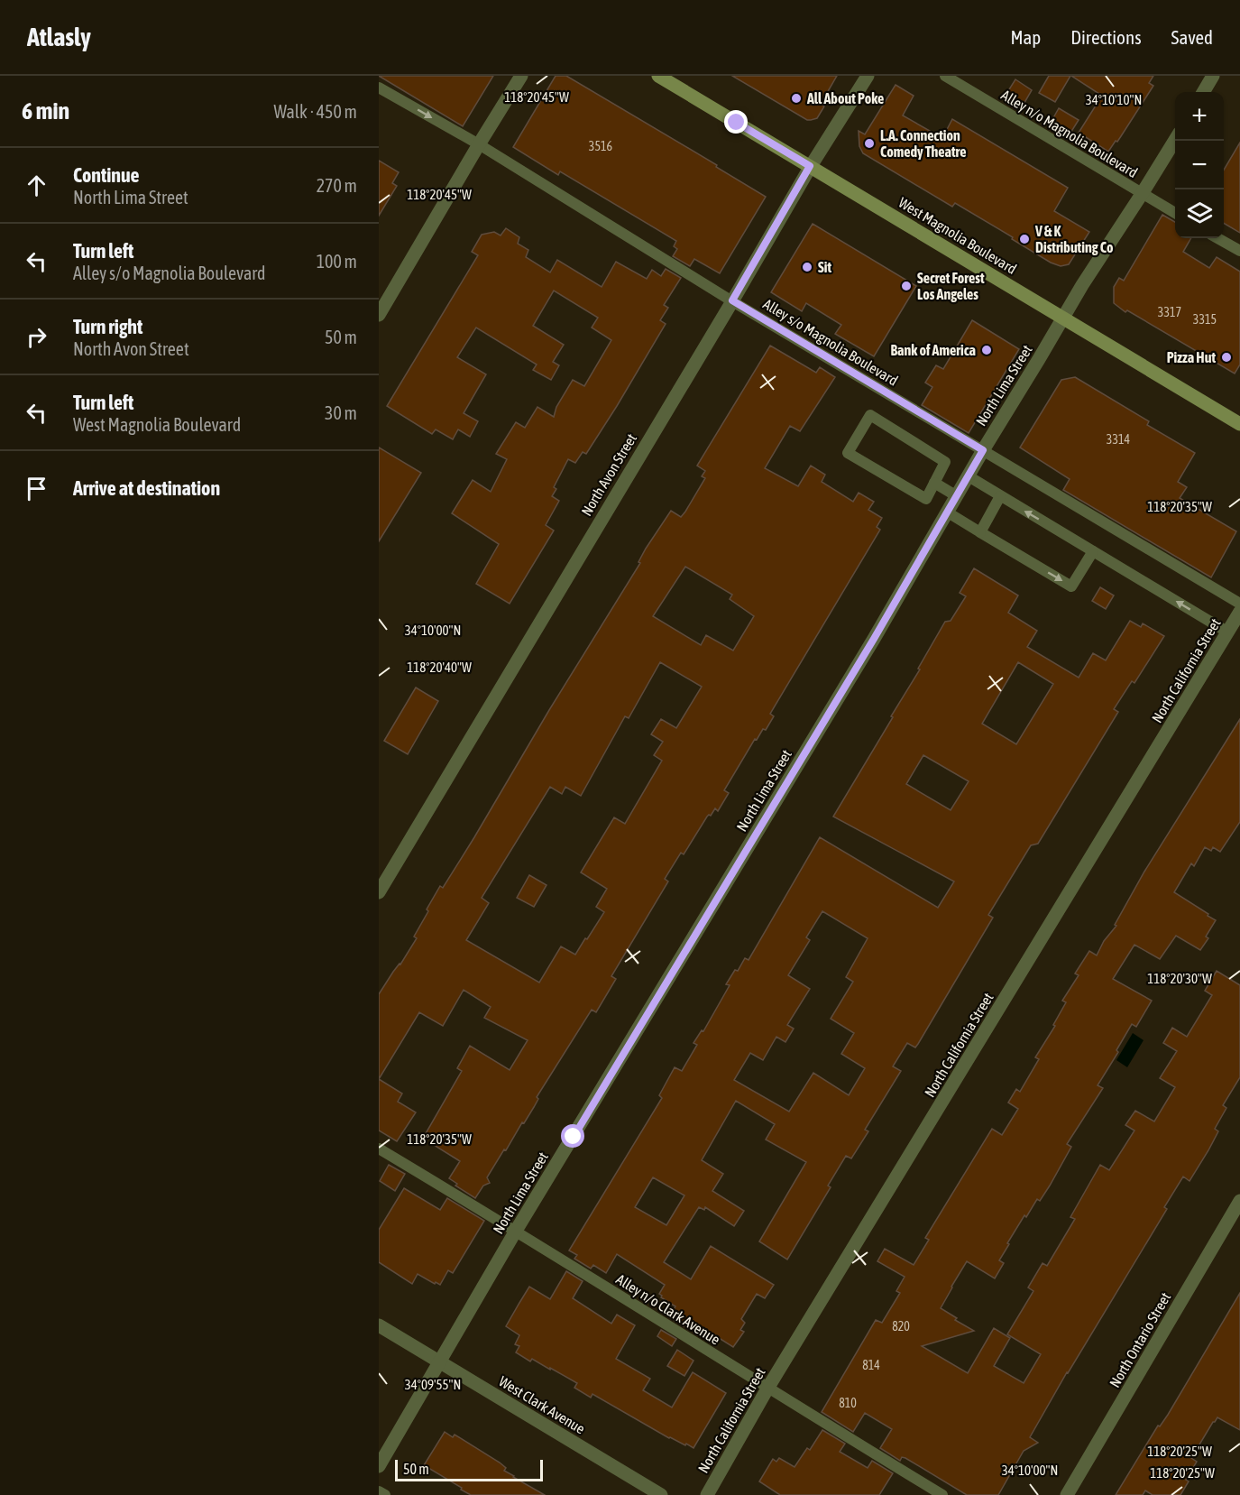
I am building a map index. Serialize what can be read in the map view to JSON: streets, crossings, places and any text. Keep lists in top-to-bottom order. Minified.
{"streets":{"main road":["West Magnolia Boulevard"],"street":["North Lima Street","North Avon Street","North California Street","North Ontario Street","West Clark Avenue"],"lane":["Alley n/o Magnolia Boulevard","Alley s/o Magnolia Boulevard","Alley n/o Clark Avenue"]},"crossings":[["Alley n/o Magnolia Boulevard","North Lima Street"],["West Magnolia Boulevard","North Lima Street"],["West Magnolia Boulevard","North Avon Street"],["Alley s/o Magnolia Boulevard","North Lima Street"],["Alley s/o Magnolia Boulevard","North Avon Street"],["North Lima Street","Alley n/o Clark Avenue"],["North Lima Street","West Clark Avenue"],["North California Street","Alley n/o Clark Avenue"]],"places":["All About Poke","L.A. Connection Comedy Theatre","V & K Distributing Co","Sit","Secret Forest Los Angeles","Bank of America","Pizza Hut"],"house_numbers":["3516","3317","3315","3314","820","814","810"],"scale_bar":"50 m","page":{"header":"Atlasly","nav":["Map","Directions","Saved"],"heading":["6 min","Walk · 450 m"],"map_buttons":["+","−"],"list":[["Continue","North Lima Street","270 m"],["Turn left","Alley s/o Magnolia Boulevard","100 m"],["Turn right","North Avon Street","50 m"],["Turn left","West Magnolia Boulevard","30 m"],"Arrive at destination"],"scale":"50 m"},"coordinates":["118°20'45\"W","34°10'10\"N","118°20'35\"W","34°10'00\"N","118°20'40\"W","118°20'30\"W","34°09'55\"N","118°20'25\"W"]}
